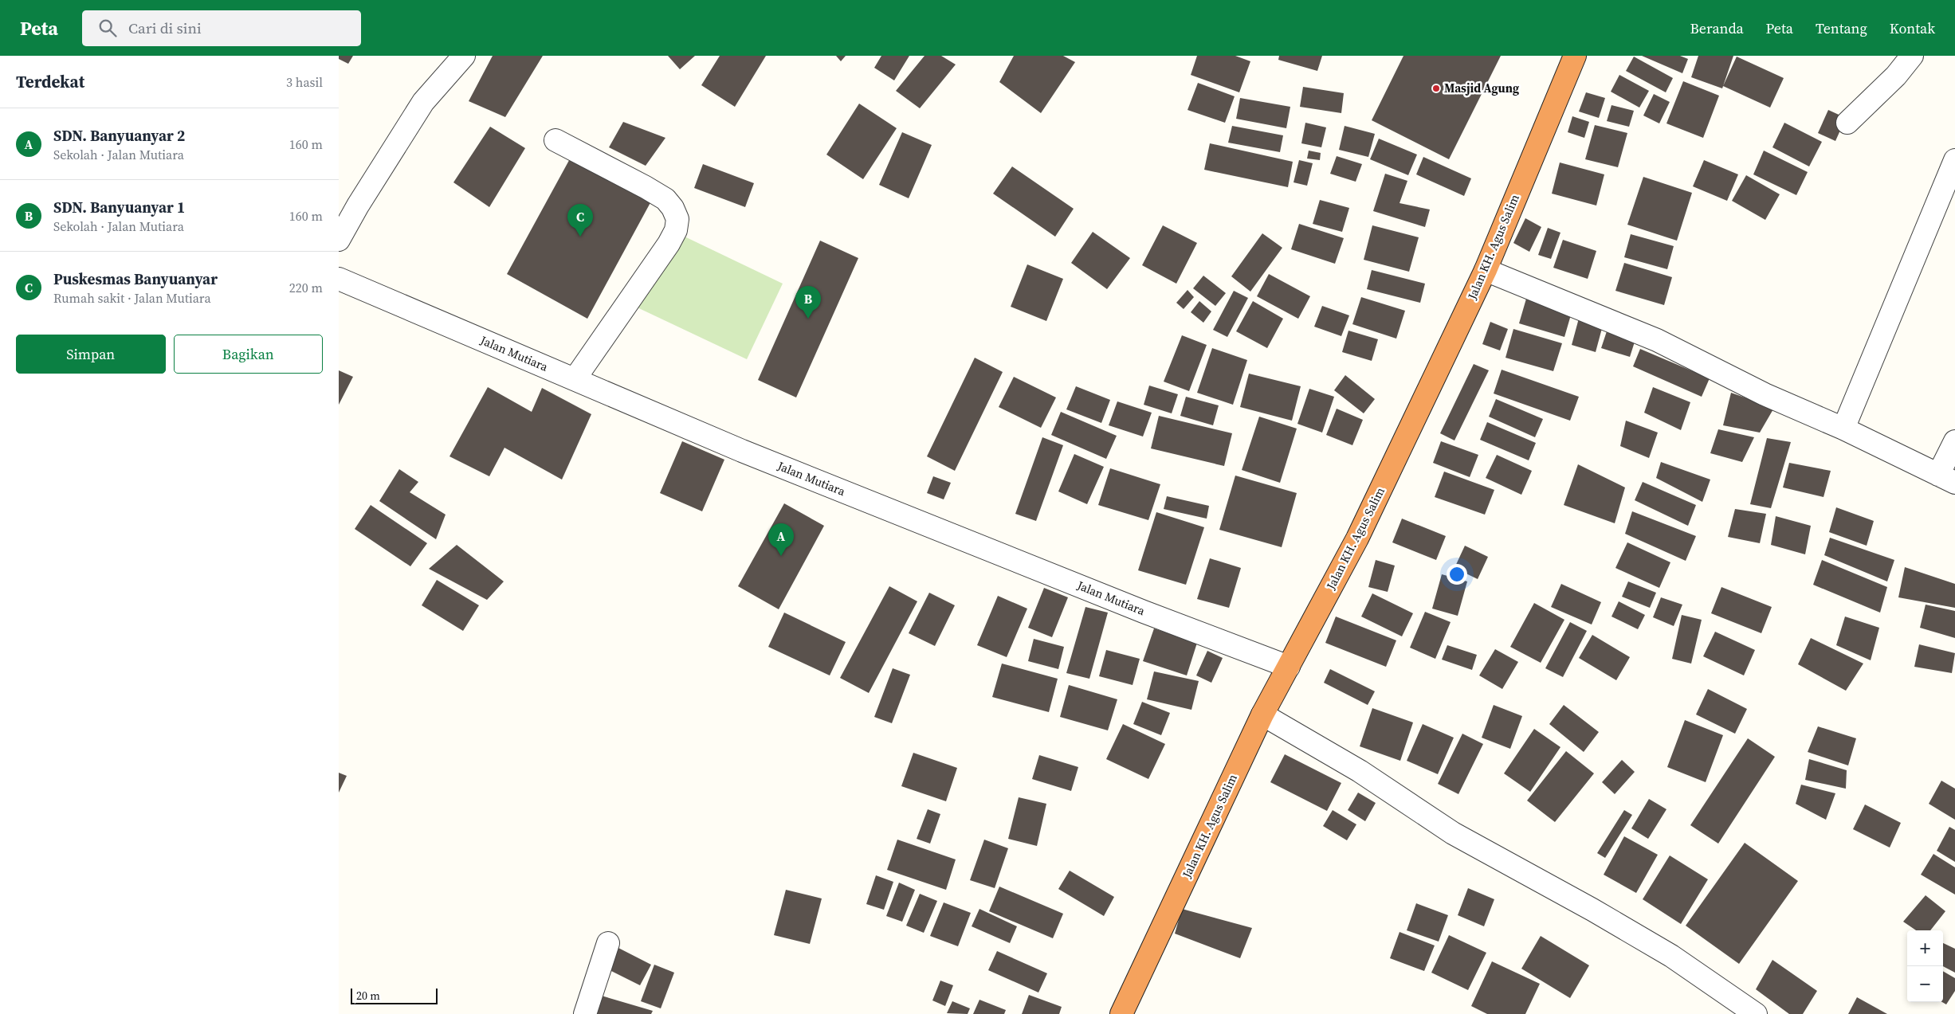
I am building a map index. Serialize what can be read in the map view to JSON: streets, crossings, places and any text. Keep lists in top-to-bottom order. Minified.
{"streets":{"highway":["Jalan KH. Agus Salim"],"street":["Jalan Mutiara"]},"crossings":[["Jalan KH. Agus Salim","Jalan Mutiara"]],"places":["Masjid Agung"],"scale_bar":"20 m","page":{"header":"Peta","search":"Cari di sini","nav":["Beranda","Peta","Tentang","Kontak"],"heading":["Terdekat","3 hasil"],"list":[{"mark":"A","name":"SDN. Banyuanyar 2","note":"Sekolah · Jalan Mutiara","value":"160 m"},{"mark":"B","name":"SDN. Banyuanyar 1","note":"Sekolah · Jalan Mutiara","value":"160 m"},{"mark":"C","name":"Puskesmas Banyuanyar","note":"Rumah sakit · Jalan Mutiara","value":"220 m"}],"pins":["C","B","A"],"buttons":["Simpan","Bagikan"],"map_buttons":["+","−"],"scale":"20 m"}}
